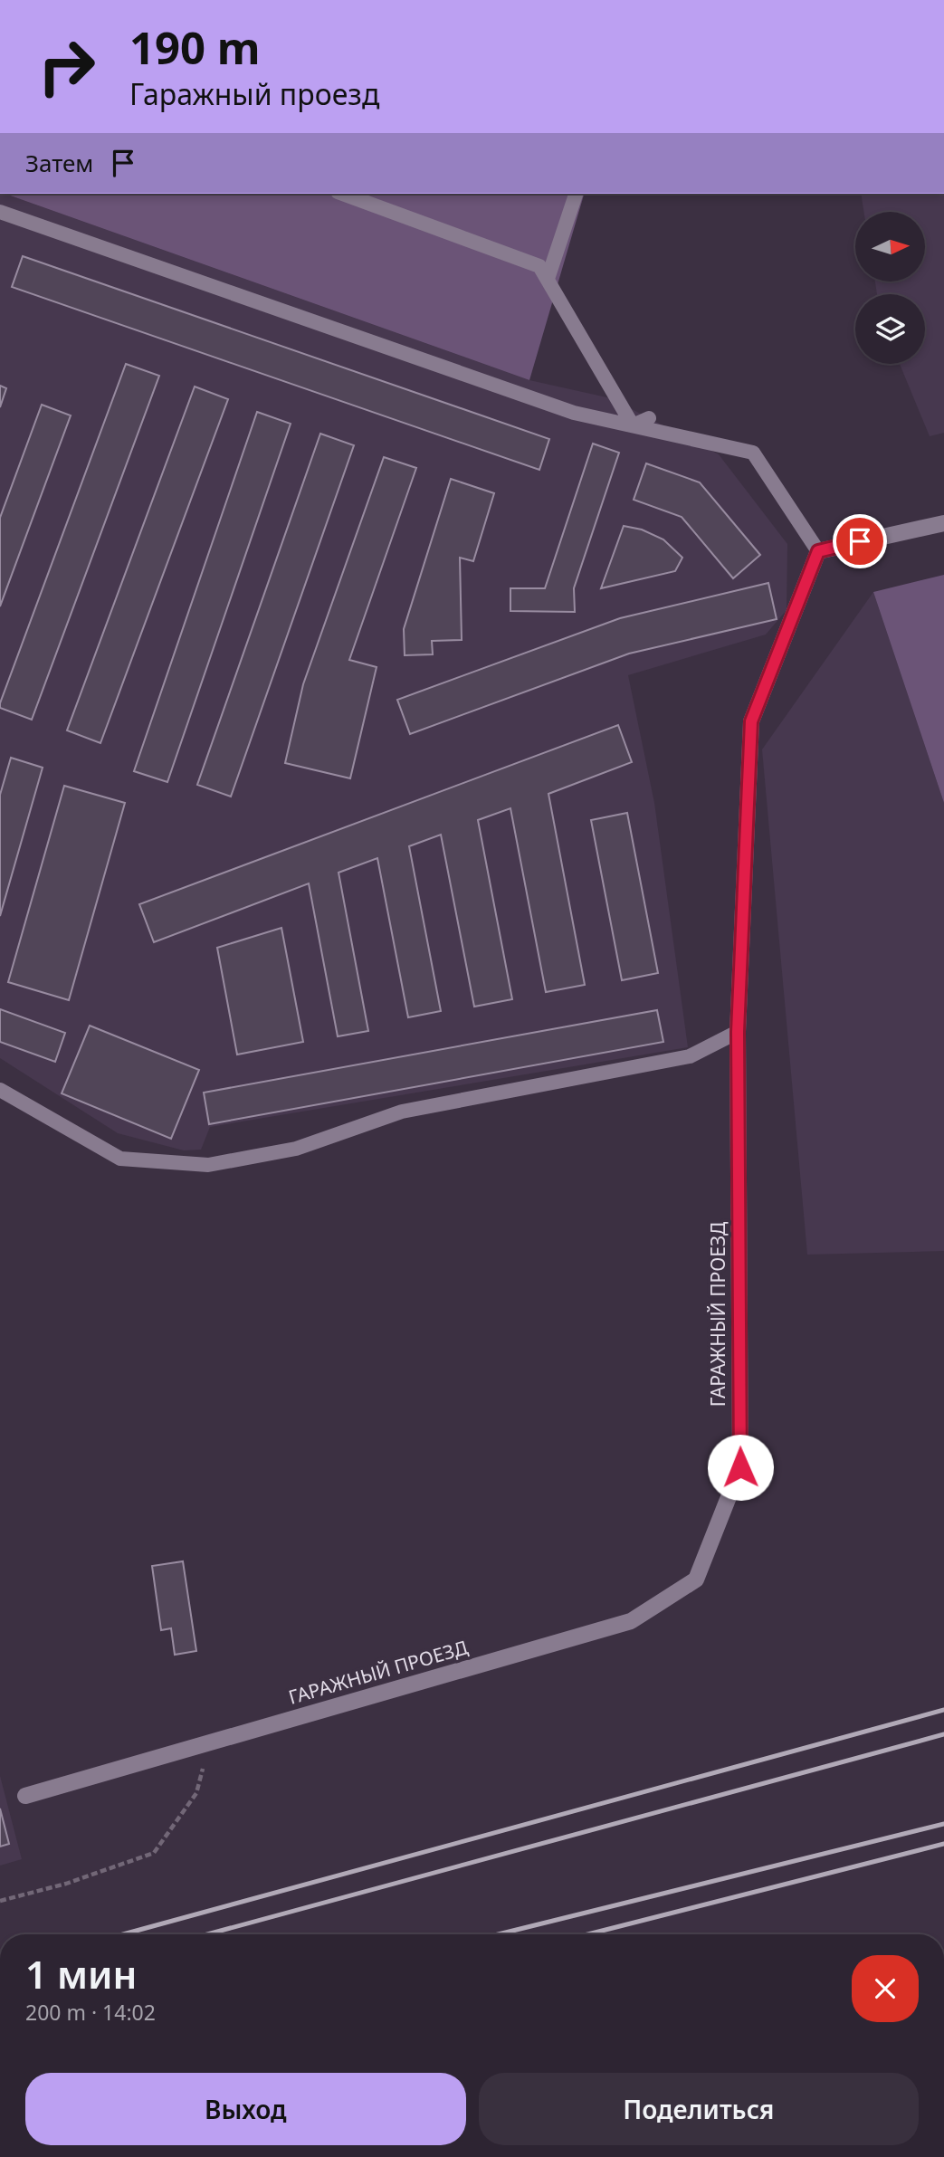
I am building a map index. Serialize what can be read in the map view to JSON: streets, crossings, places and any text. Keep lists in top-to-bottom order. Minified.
{"streets":{"street":["ГАРАЖНЫЙ ПРОЕЗД"]},"north":"right","page":{"turn":["190 m","Гаражный проезд"],"then":"Затем","heading":["1 мин","200 m · 14:02"],"buttons":["Выход","Поделиться"]}}
